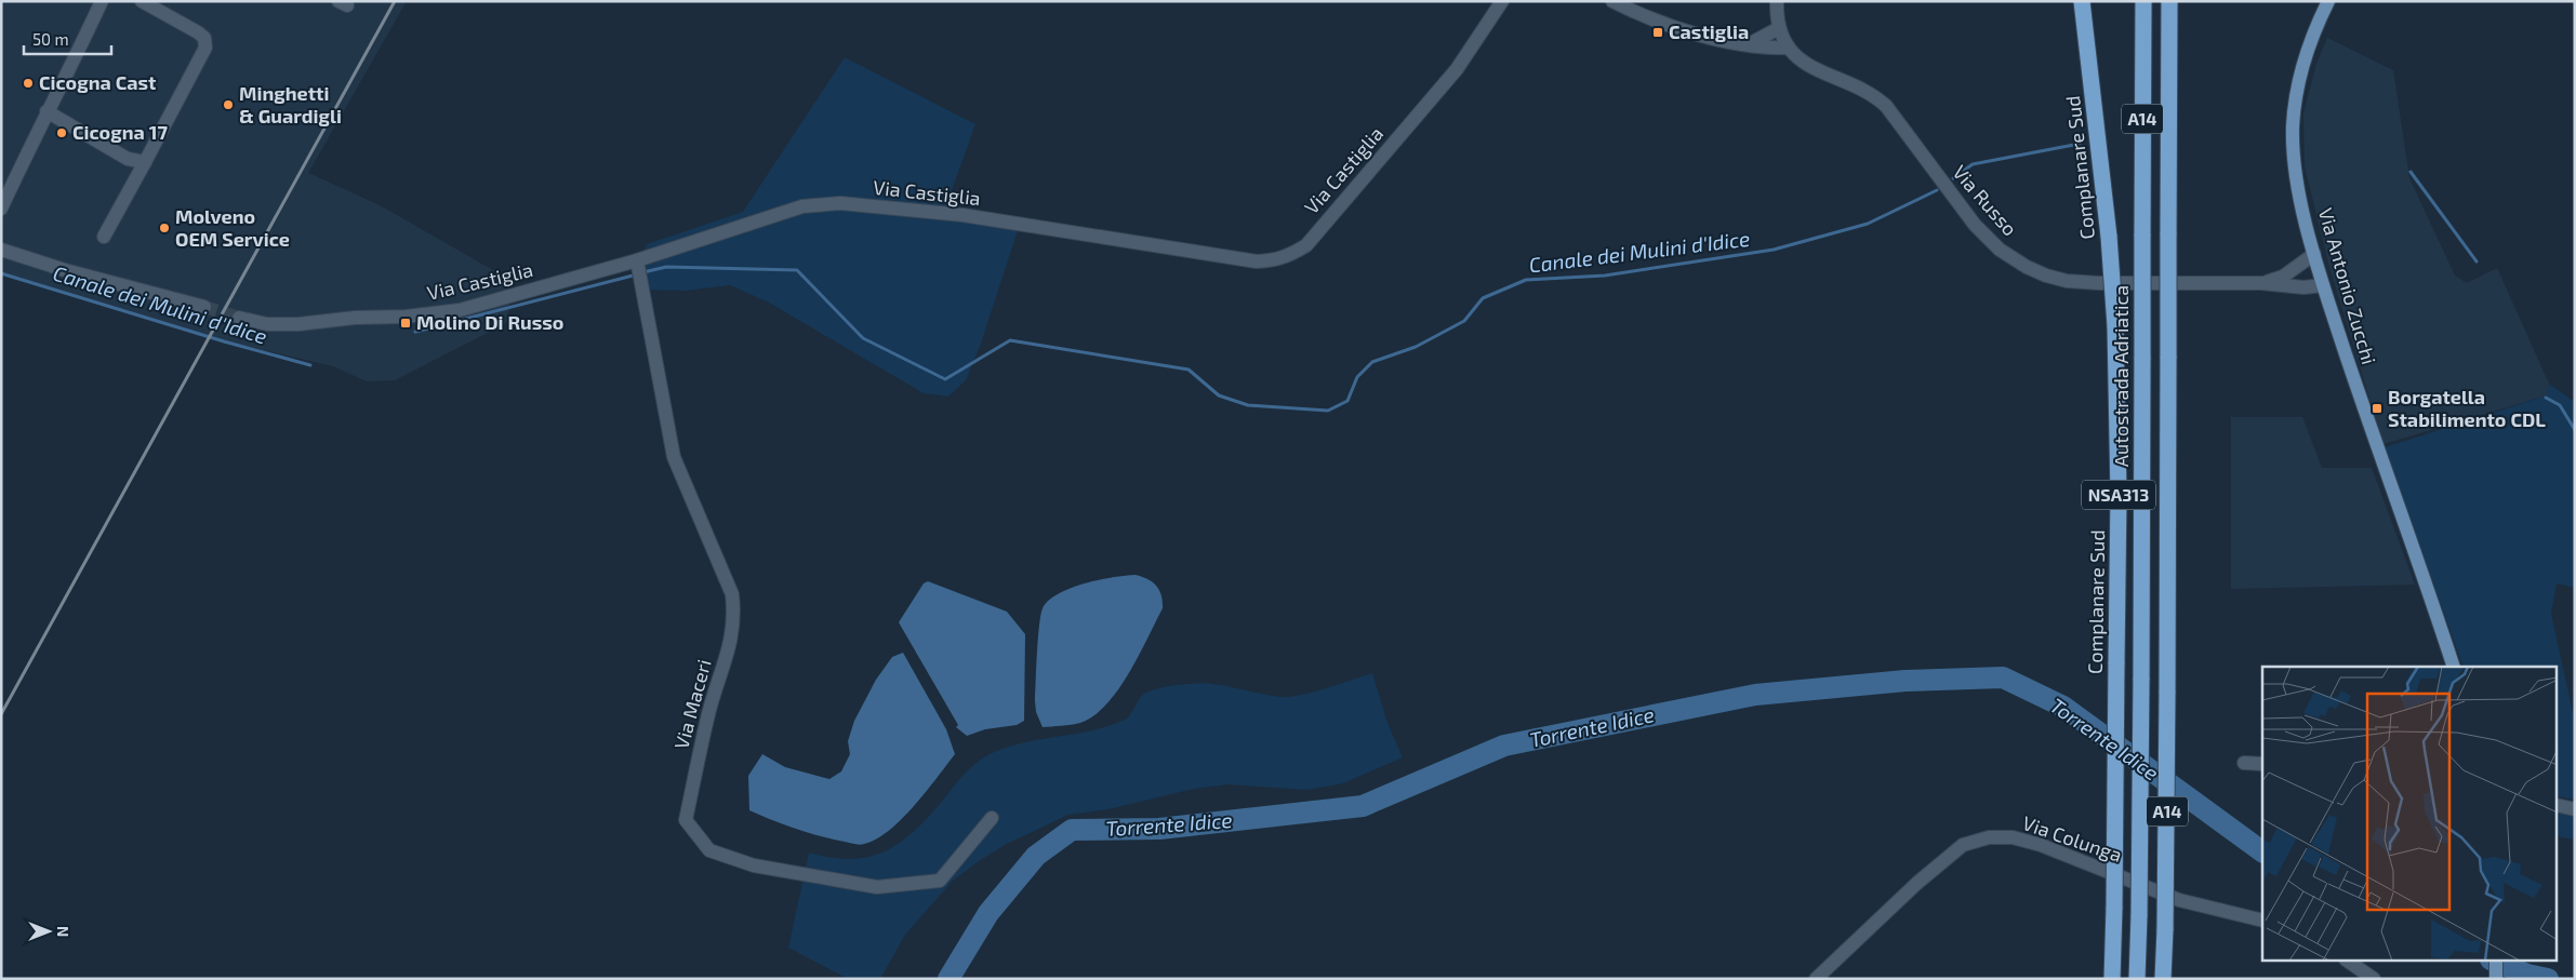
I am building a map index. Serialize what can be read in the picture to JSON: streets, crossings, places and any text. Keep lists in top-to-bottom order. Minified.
{"streets":{"highway":["A14","Complanare Sud","Autostrada Adriatica","NSA313"],"main road":["Via Antonio Zucchi"],"street":["Via Castiglia","Via Russo","Via Maceri","Via Colunga"]},"crossings":[["Via Castiglia","Via Maceri"],["Via Russo","Via Antonio Zucchi"]],"water":["Canale dei Mulini d'Idice","Torrente Idice"],"places":{"transit":["Castiglia","Molino Di Russo","Borgatella Stabilimento CDL"],"other":["Cicogna Cast","Minghetti & Guardigli","Cicogna 17","Molveno OEM Service"]},"scale_bar":"50 m","north":"right"}
